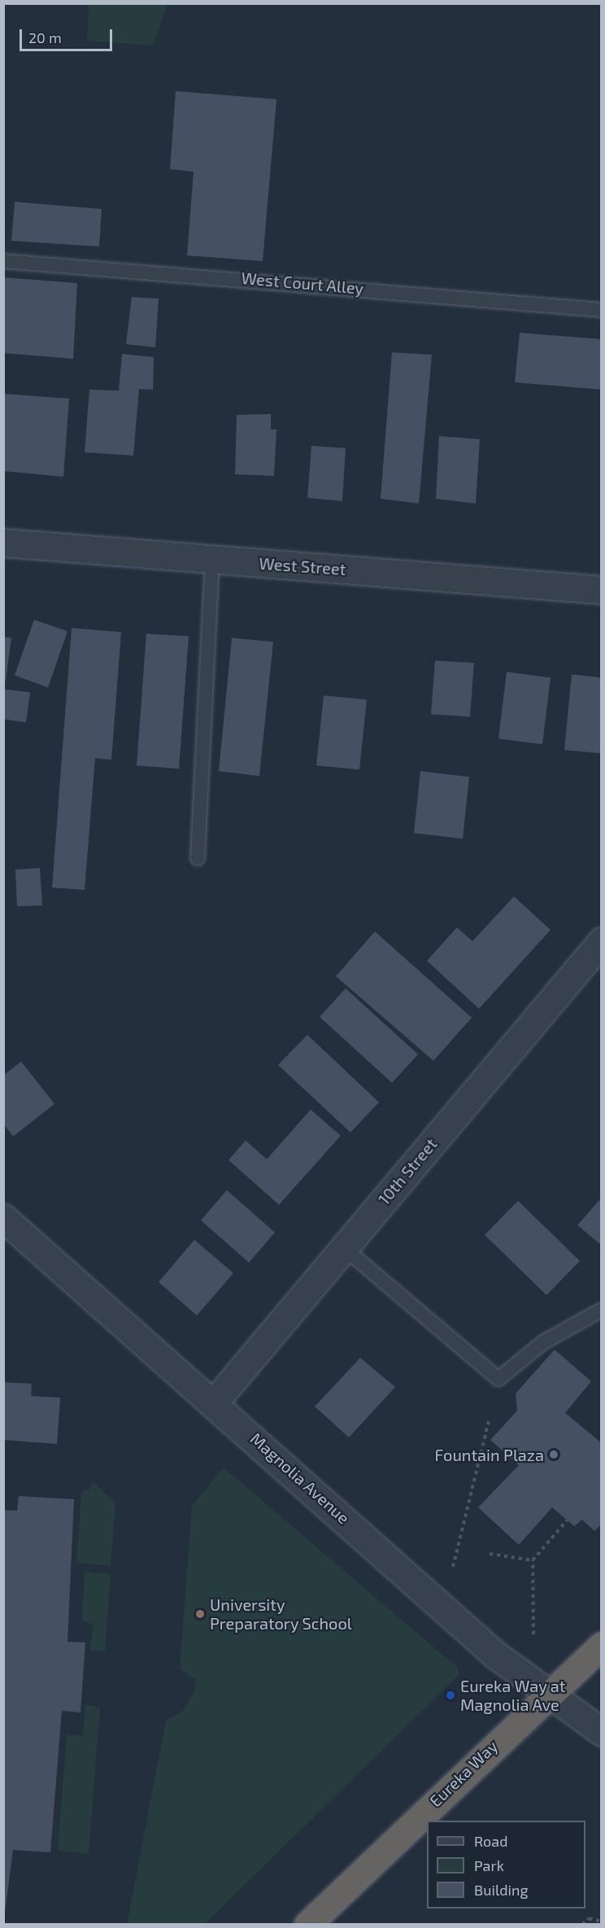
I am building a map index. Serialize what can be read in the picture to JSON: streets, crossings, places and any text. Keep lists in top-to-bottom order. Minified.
{"streets":{"highway":["Eureka Way"],"street":["West Street","10th Street","Magnolia Avenue"],"lane":["West Court Alley"]},"crossings":[["10th Street","Magnolia Avenue"],["Magnolia Avenue","Eureka Way"]],"places":["Fountain Plaza","University Preparatory School","Eureka Way at Magnolia Ave"],"legend":["Road","Park","Building"],"scale_bar":"20 m"}
